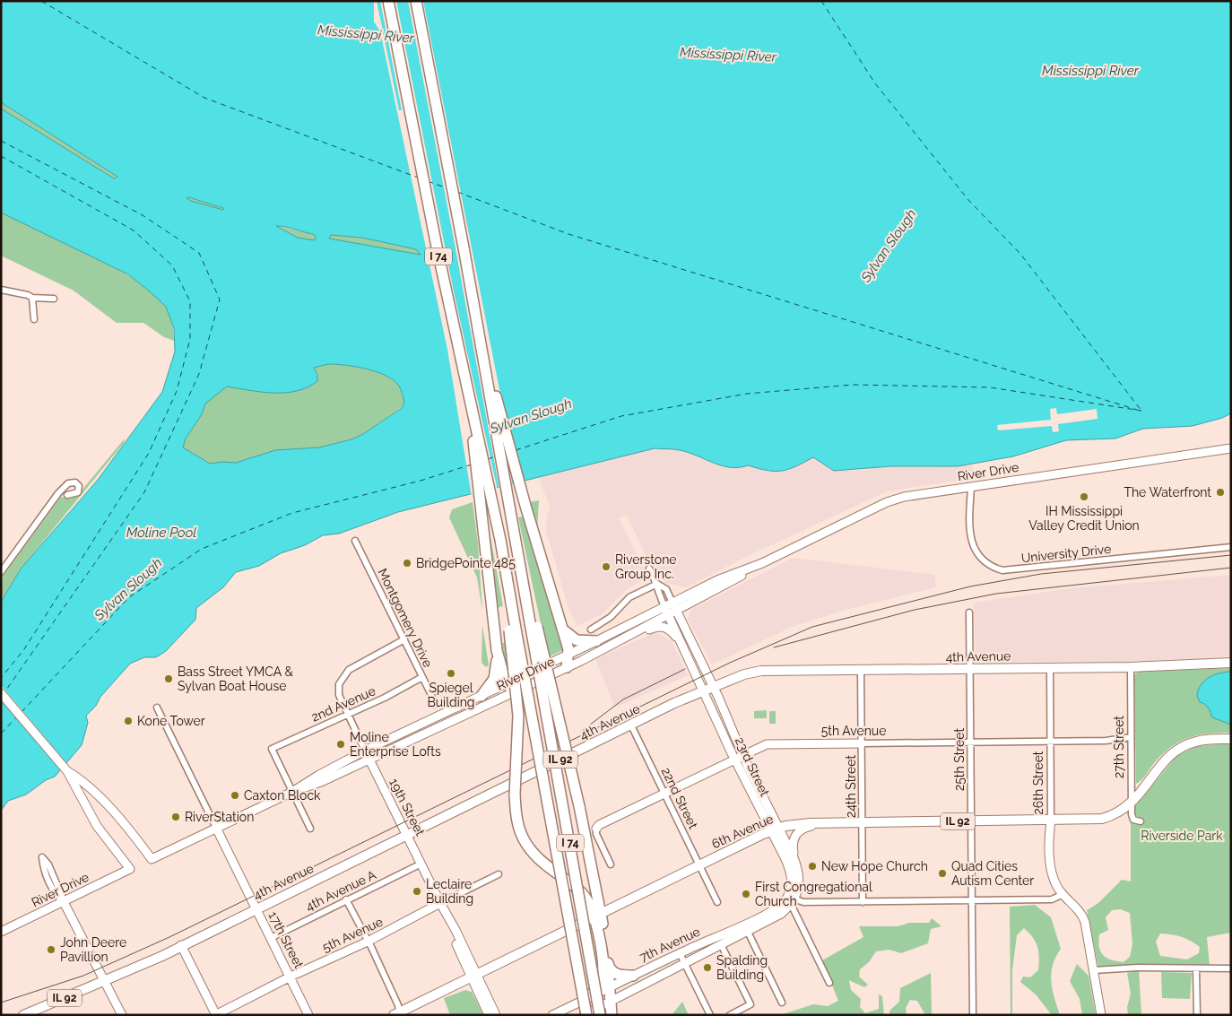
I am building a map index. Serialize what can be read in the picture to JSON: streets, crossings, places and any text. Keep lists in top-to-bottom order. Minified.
{"streets":{"highway":["I 74"],"main road":["River Drive","4th Avenue","5th Avenue","IL 92","23rd Street","26th Street","19th Street","6th Avenue","17th Street","7th Avenue"],"street":["University Drive","Montgomery Drive","2nd Avenue","27th Street","25th Street","24th Street","22nd Street","4th Avenue A"]},"crossings":[["I 74","7th Avenue"],["River Drive","University Drive"],["River Drive","2nd Avenue"],["River Drive","23rd Street"],["River Drive","19th Street"],["River Drive","17th Street"],["Montgomery Drive","2nd Avenue"],["Montgomery Drive","19th Street"],["4th Avenue","27th Street"],["4th Avenue","25th Street"],["4th Avenue","23rd Street"],["4th Avenue","26th Street"],["4th Avenue","24th Street"],["4th Avenue","19th Street"],["4th Avenue","17th Street"],["2nd Avenue","19th Street"],["5th Avenue","27th Street"],["5th Avenue","25th Street"],["5th Avenue","23rd Street"],["5th Avenue","26th Street"],["5th Avenue","24th Street"],["5th Avenue","22nd Street"],["5th Avenue","19th Street"],["5th Avenue","17th Street"],["27th Street","IL 92"],["27th Street","6th Avenue"],["IL 92","6th Avenue"],["25th Street","6th Avenue"],["23rd Street","6th Avenue"],["23rd Street","7th Avenue"],["26th Street","6th Avenue"],["24th Street","6th Avenue"],["22nd Street","6th Avenue"],["19th Street","6th Avenue"],["19th Street","4th Avenue A"],["4th Avenue A","17th Street"]],"water":["Mississippi River","Sylvan Slough","Moline Pool"],"parks":["Riverside Park"],"places":["The Waterfront","IH Mississippi Valley Credit Union","BridgePointe 485","Riverstone Group Inc.","Spiegel Building","Bass Street YMCA & Sylvan Boat House","Kone Tower","Moline Enterprise Lofts","Caxton Block","RiverStation","New Hope Church","Quad Cities Autism Center","Leclaire Building","First Congregational Church","John Deere Pavillion","Spalding Building"]}
